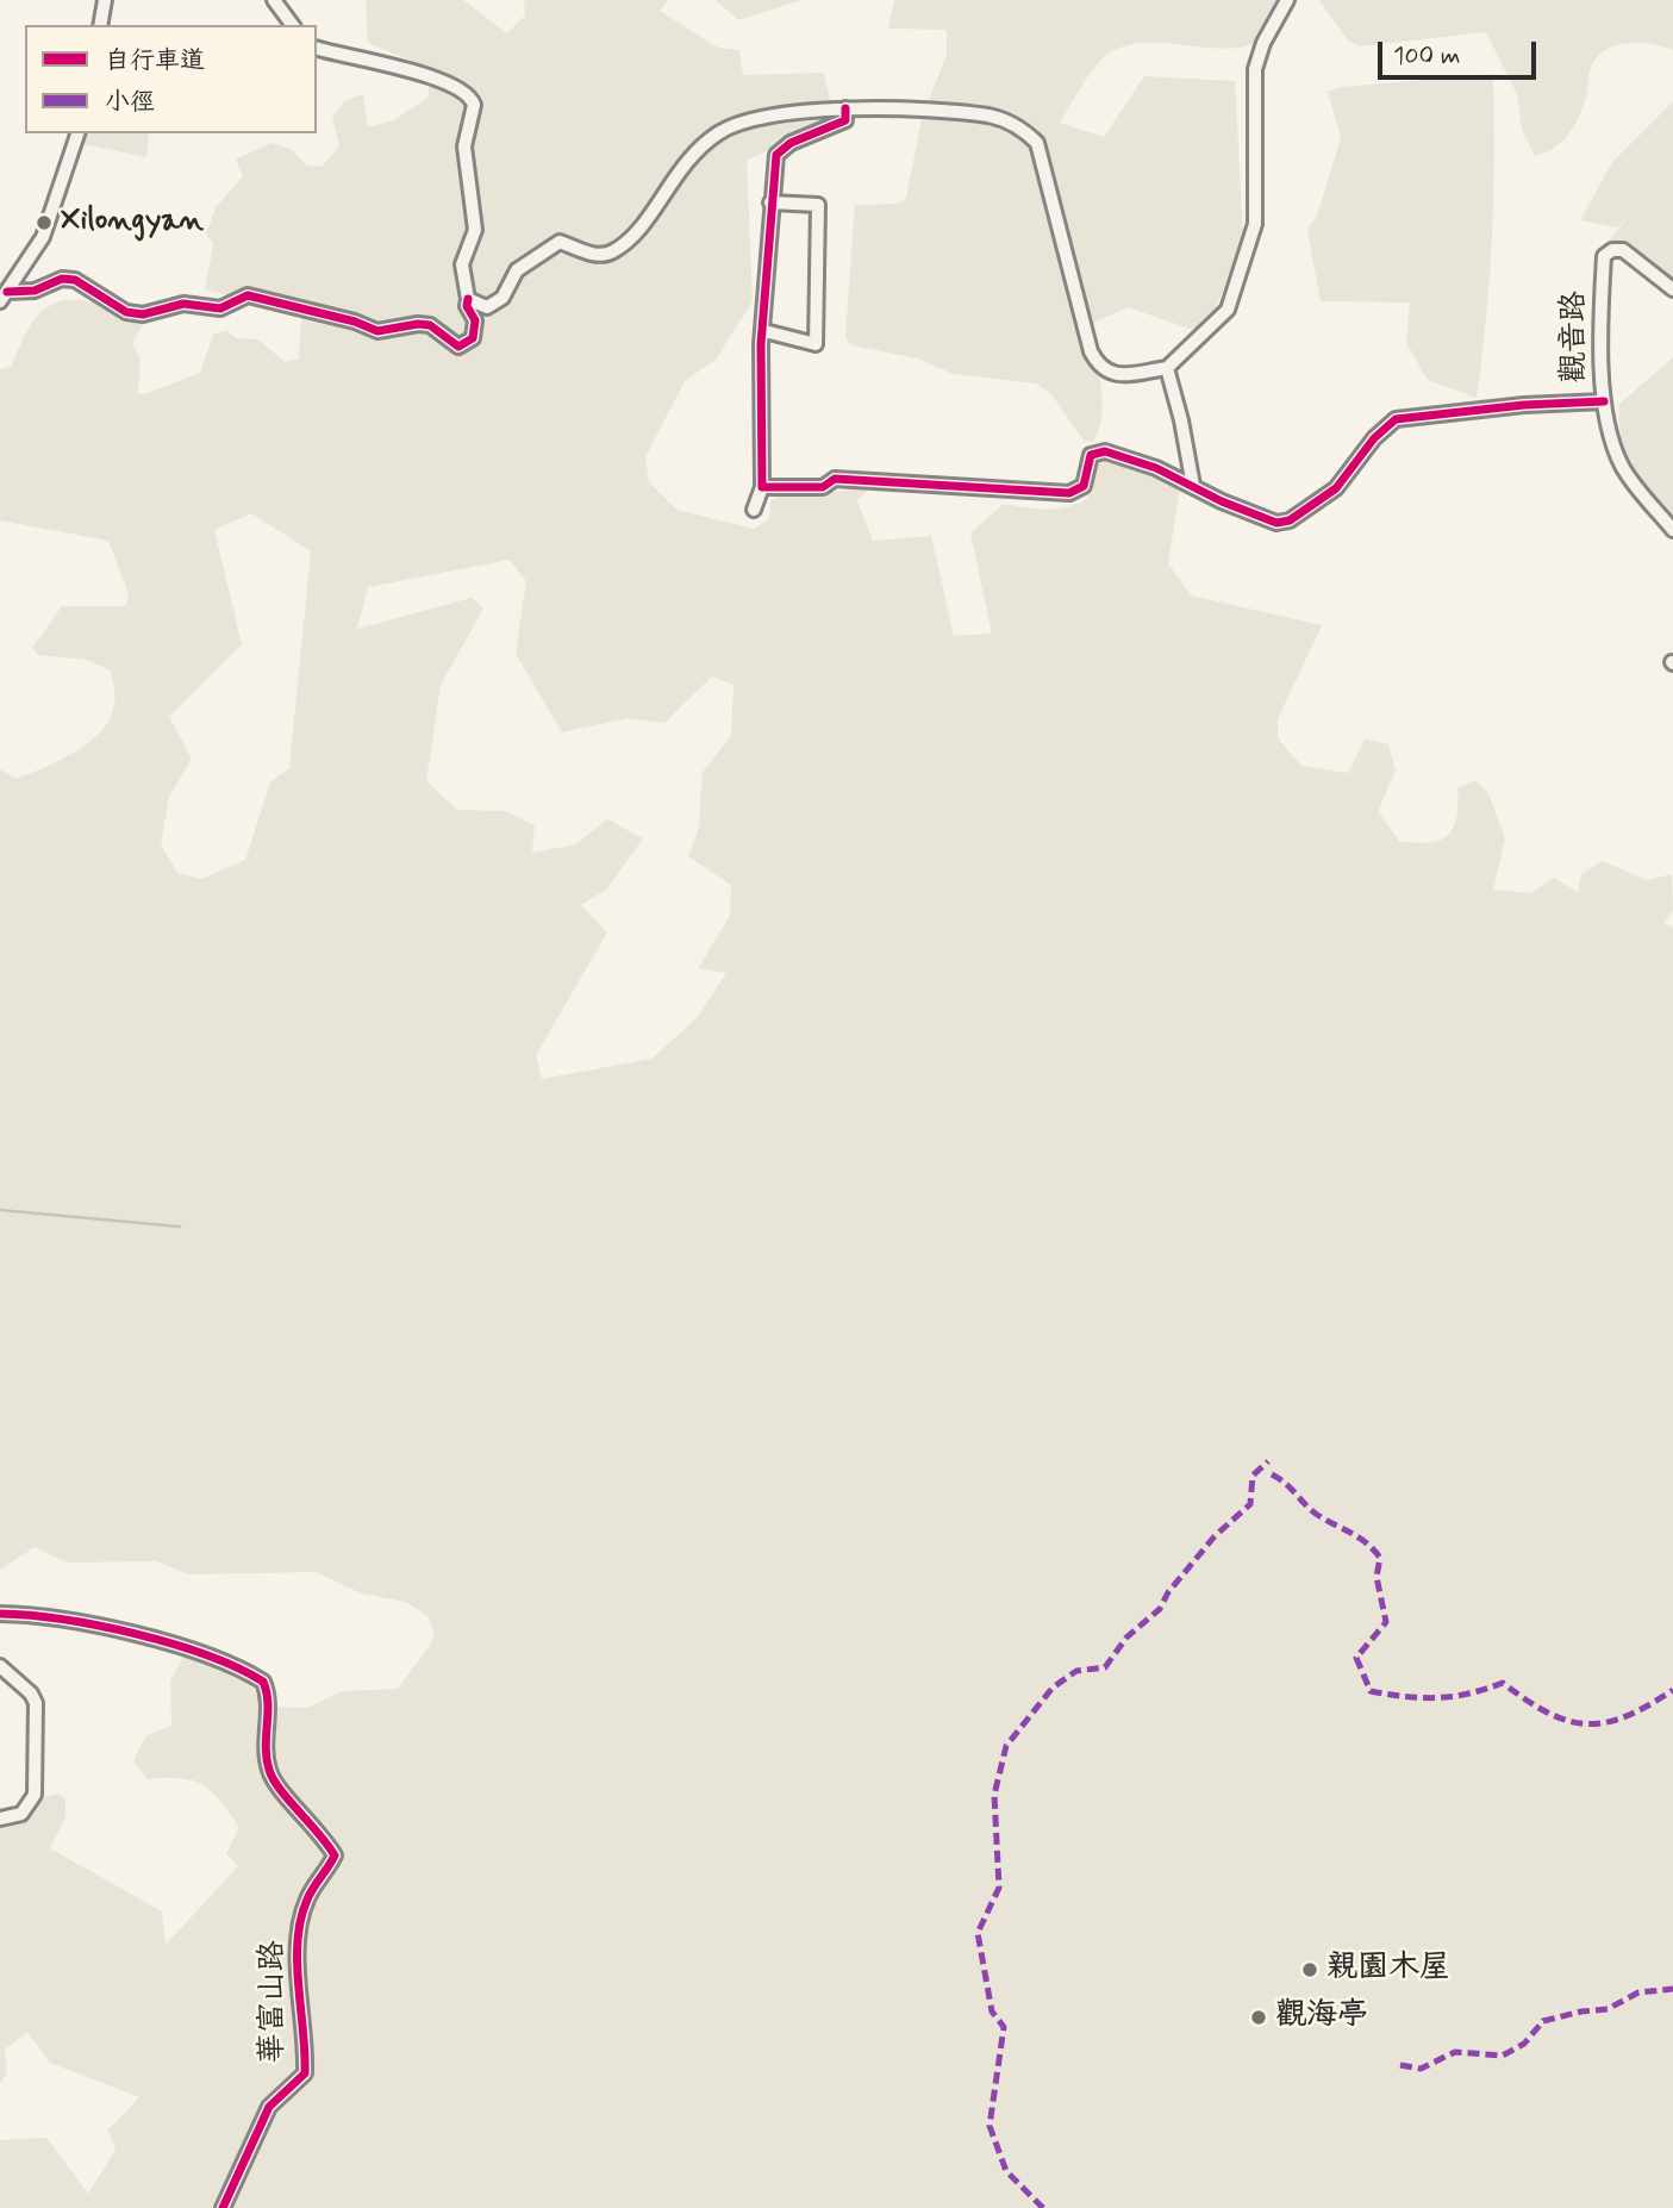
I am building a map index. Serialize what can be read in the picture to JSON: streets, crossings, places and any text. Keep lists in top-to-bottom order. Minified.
{"streets":{"street":["觀音路","華富山路"]},"places":["Xilongyan","親園木屋","觀海亭"],"legend":["自行車道","小徑"],"scale_bar":"100 m"}
